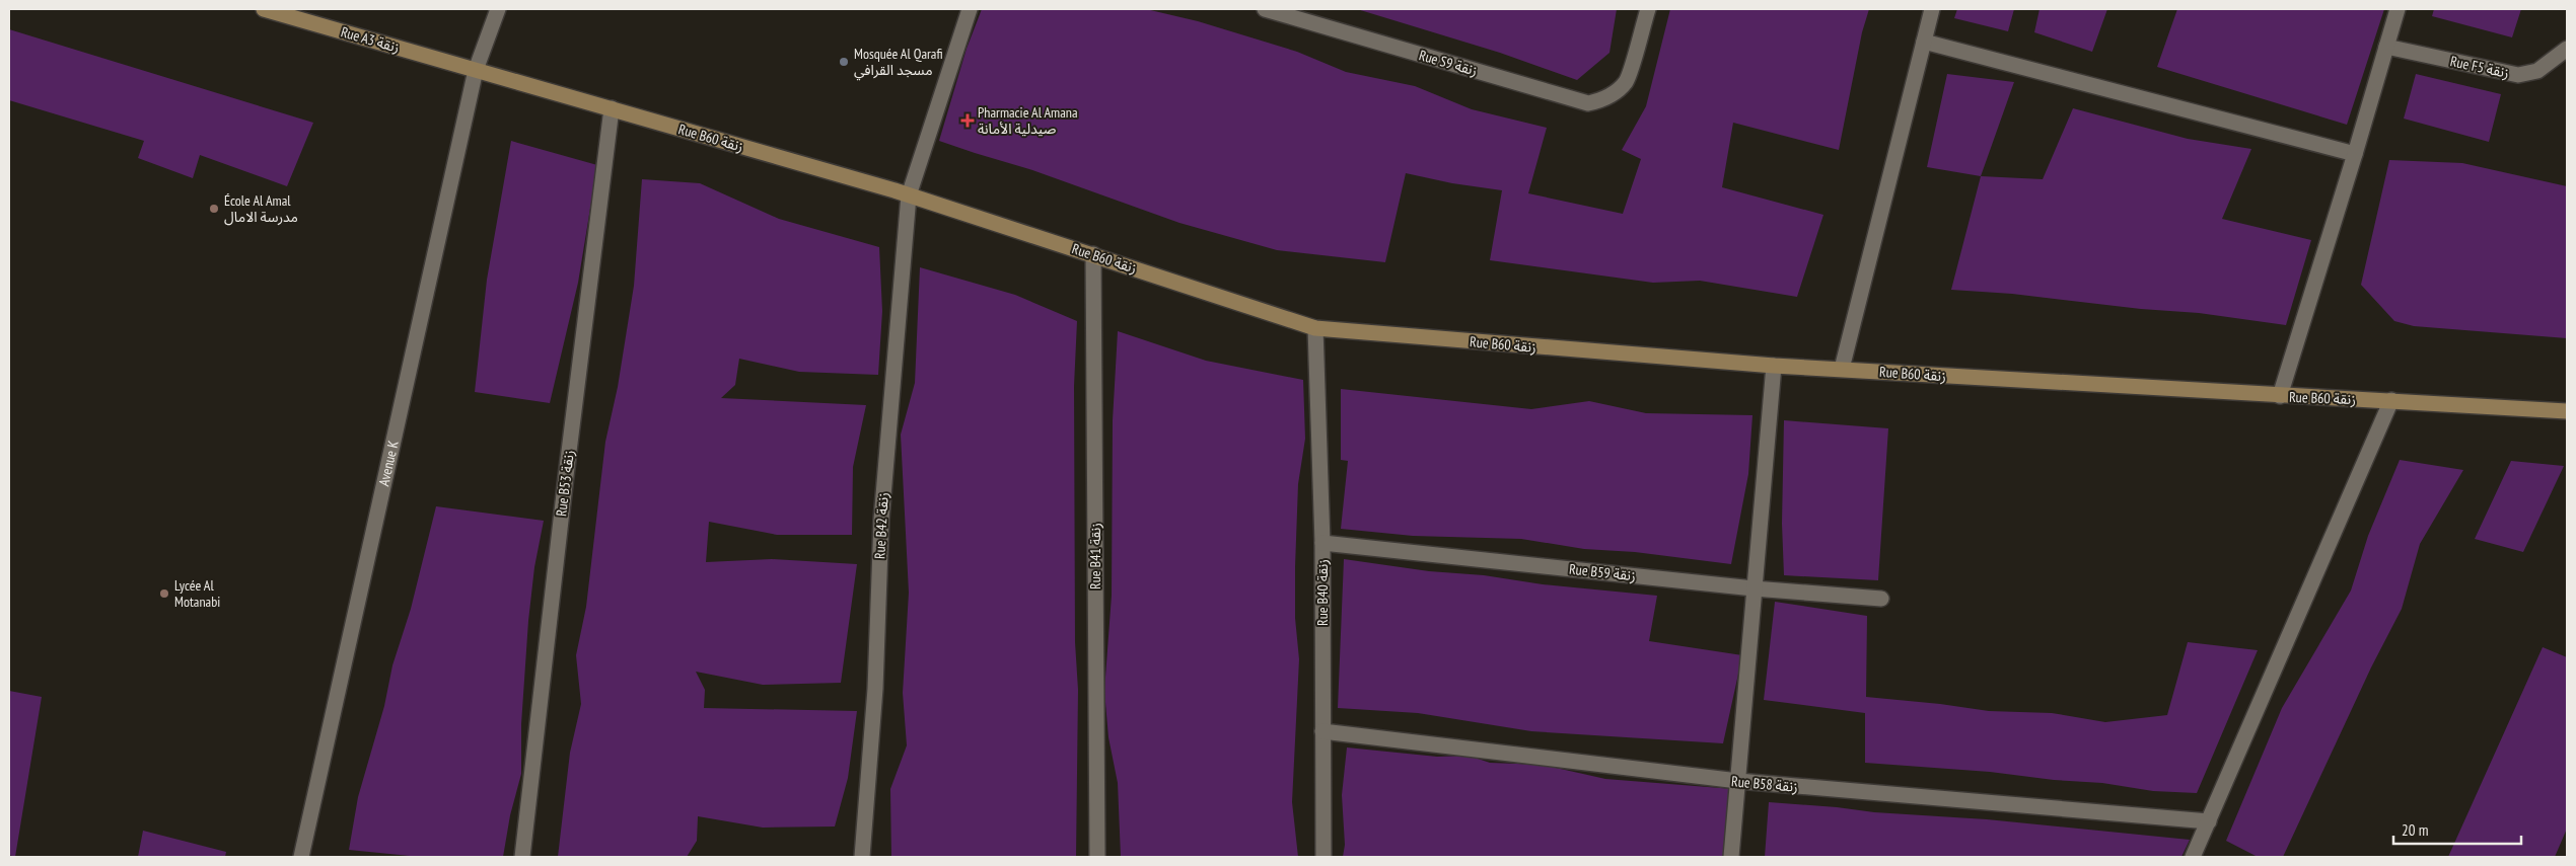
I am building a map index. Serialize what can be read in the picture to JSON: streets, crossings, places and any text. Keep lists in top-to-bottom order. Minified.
{"streets":{"street":["Rue A3 زنقة","Rue S9 زنقة","Rue F5 زنقة","Rue B60 زنقة","Avenue K","Rue B53 زنقة","Rue B42 زنقة","Rue B41 زنقة","Rue B59 زنقة","Rue B40 زنقة","Rue B58 زنقة"]},"crossings":[["Rue A3 زنقة","Rue B60 زنقة"],["Rue A3 زنقة","Avenue K"],["Rue B60 زنقة","Avenue K"],["Rue B60 زنقة","Rue B53 زنقة"],["Rue B60 زنقة","Rue B42 زنقة"],["Rue B60 زنقة","Rue B41 زنقة"],["Rue B60 زنقة","Rue B40 زنقة"],["Rue B59 زنقة","Rue B40 زنقة"],["Rue B40 زنقة","Rue B58 زنقة"]],"places":{"other":["Mosquée Al Qarafi مسجد القرافي","École Al Amal مدرسة الامال","Lycée Al Motanabi"],"health":["Pharmacie Al Amana صيدلية الأمانة"]},"scale_bar":"20 m"}
